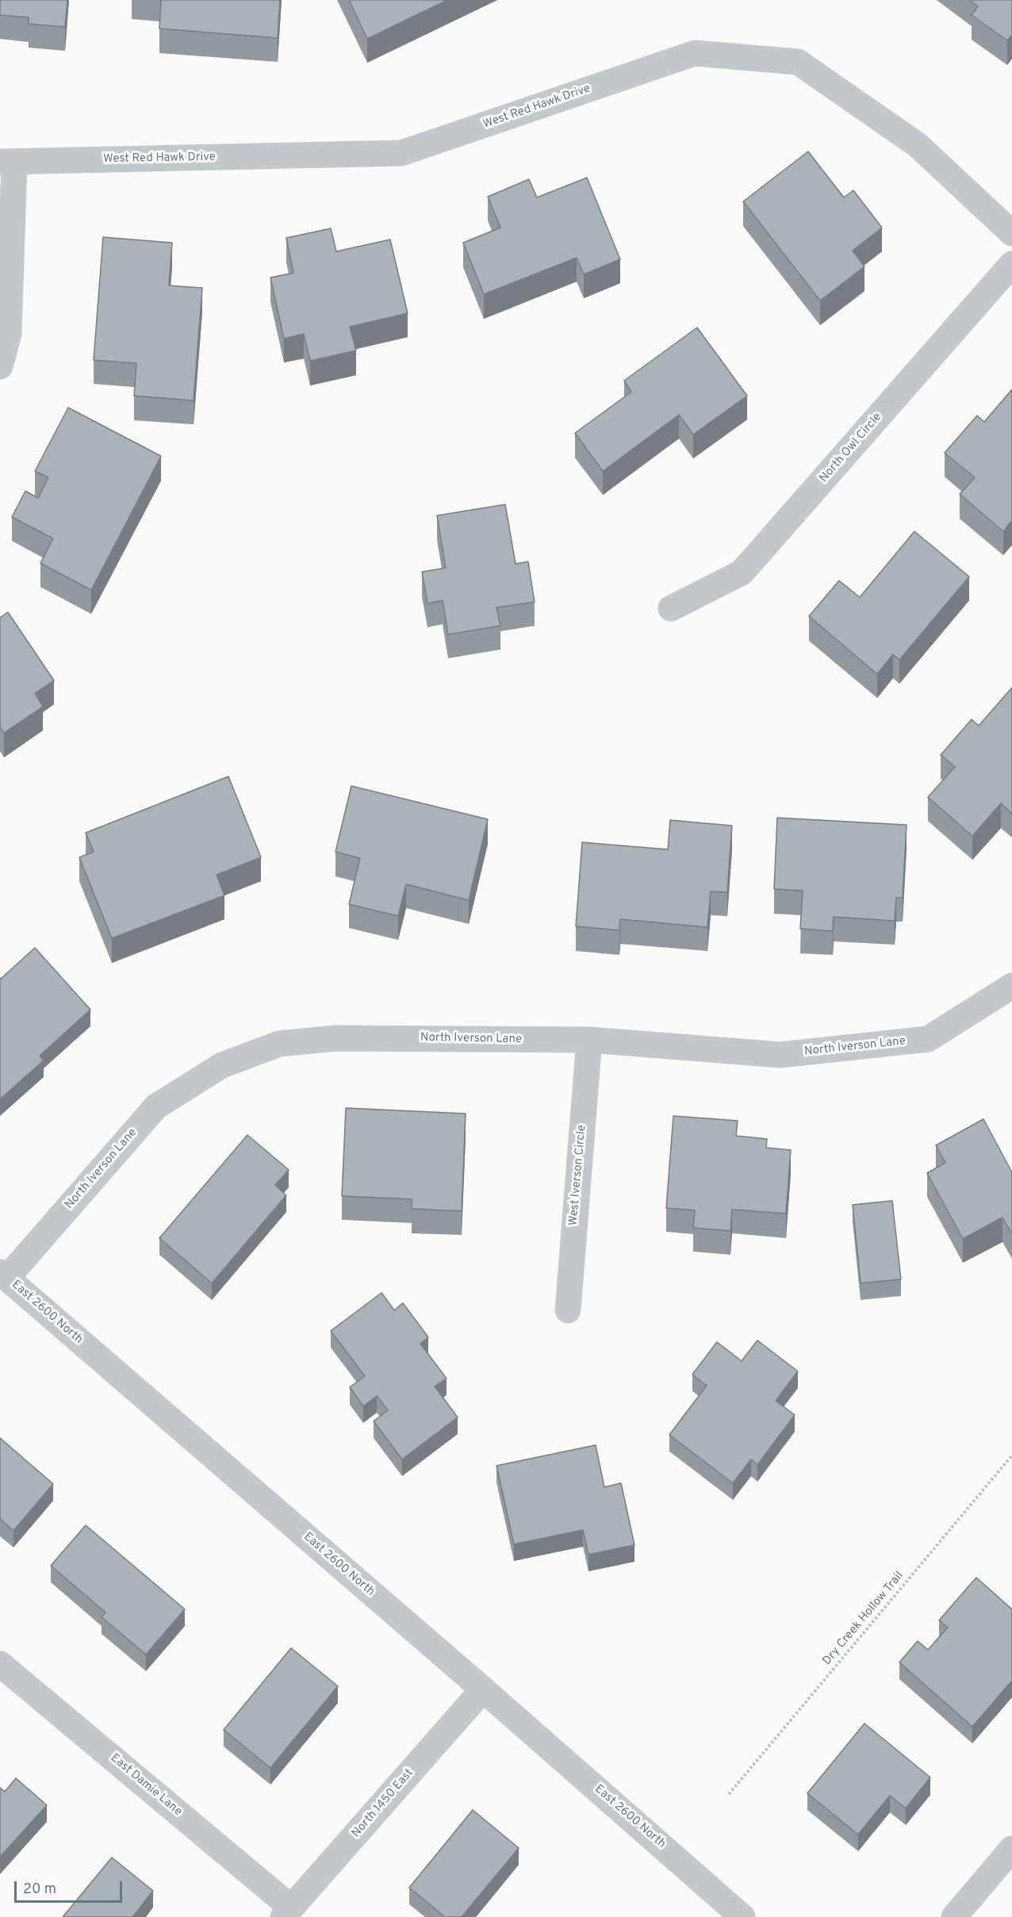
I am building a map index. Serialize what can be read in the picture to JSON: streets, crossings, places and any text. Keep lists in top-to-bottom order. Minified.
{"streets":{"street":["West Red Hawk Drive","North Owl Circle","North Iverson Lane","West Iverson Circle","East 2600 North","East Damie Lane","North 1450 East"],"path":["Dry Creek Hollow Trail"]},"crossings":[["North Iverson Lane","West Iverson Circle"],["North Iverson Lane","East 2600 North"],["East 2600 North","North 1450 East"],["East Damie Lane","North 1450 East"]],"scale_bar":"20 m"}
